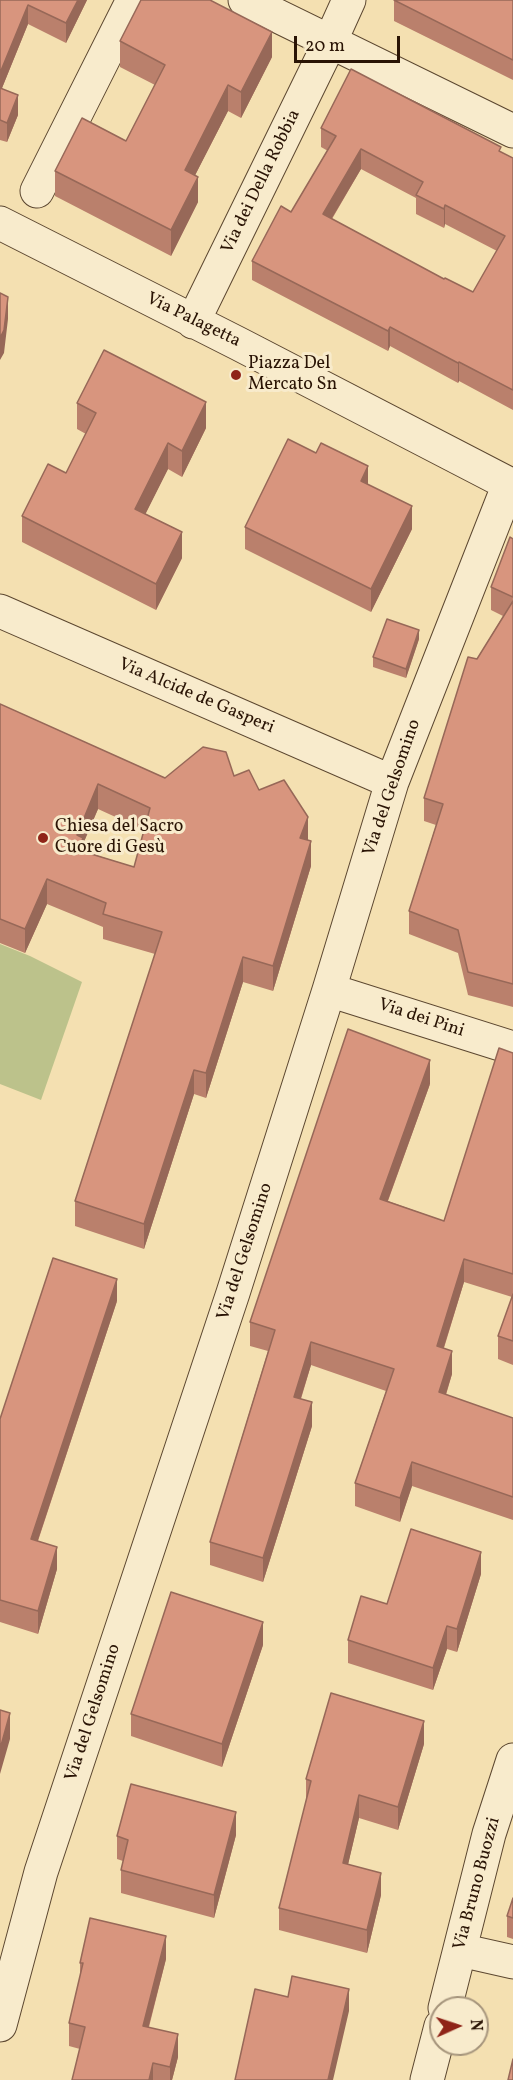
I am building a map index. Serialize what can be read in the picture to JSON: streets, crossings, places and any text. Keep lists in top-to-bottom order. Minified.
{"streets":{"street":["Via dei Della Robbia","Via Palagetta","Via Alcide de Gasperi","Via del Gelsomino","Via dei Pini","Via Bruno Buozzi"]},"crossings":[["Via dei Della Robbia","Via Palagetta"],["Via Palagetta","Via del Gelsomino"],["Via Alcide de Gasperi","Via del Gelsomino"],["Via del Gelsomino","Via dei Pini"]],"places":["Piazza Del Mercato Sn","Chiesa del Sacro Cuore di Gesù"],"scale_bar":"20 m","north":"right"}
